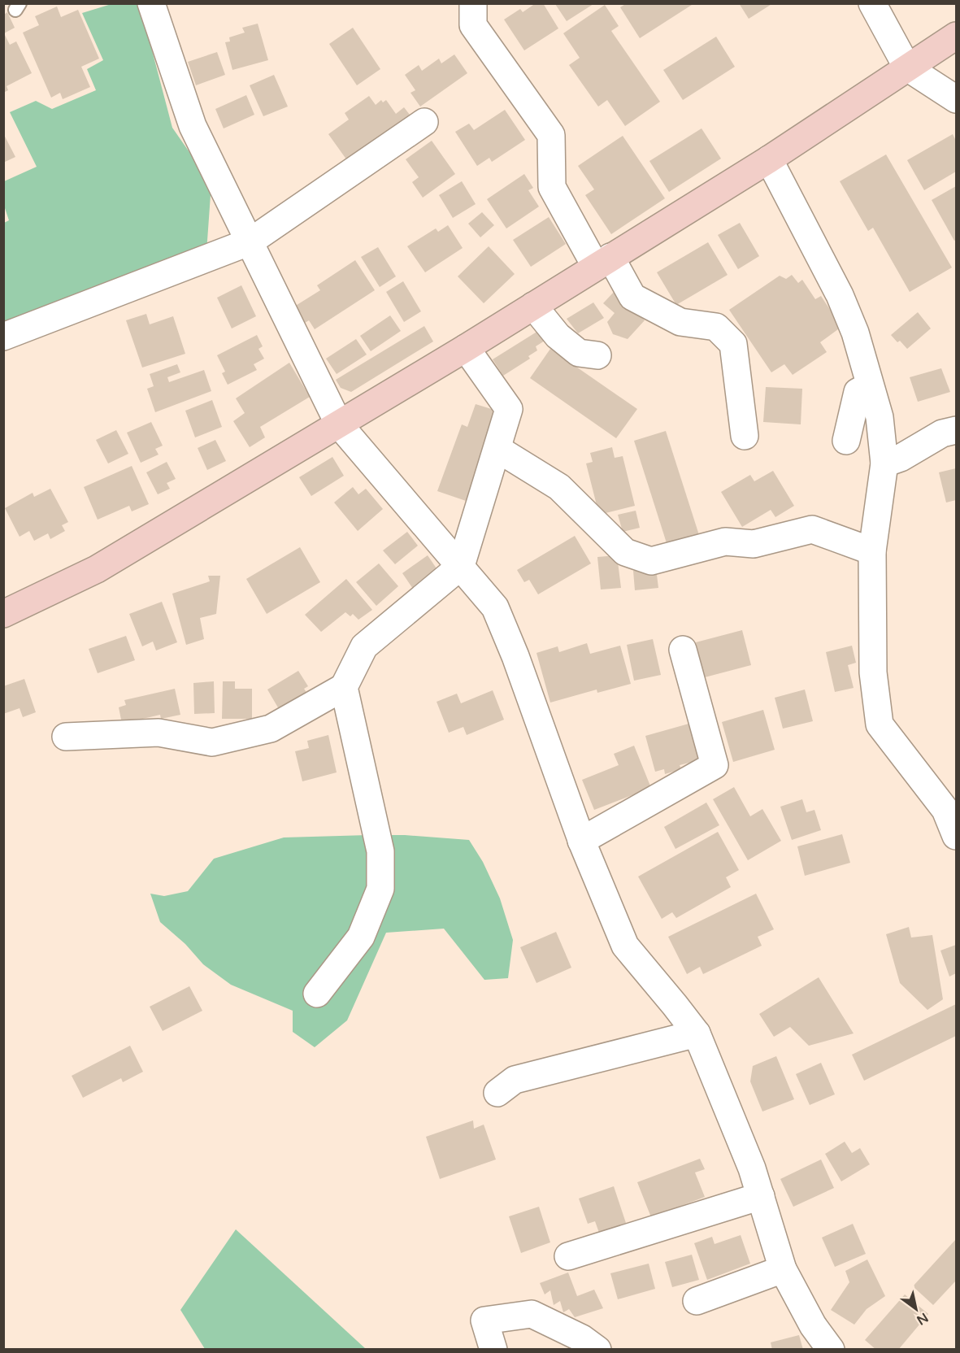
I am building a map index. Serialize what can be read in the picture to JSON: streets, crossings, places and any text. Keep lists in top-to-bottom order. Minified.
{"north":"bottom right"}
